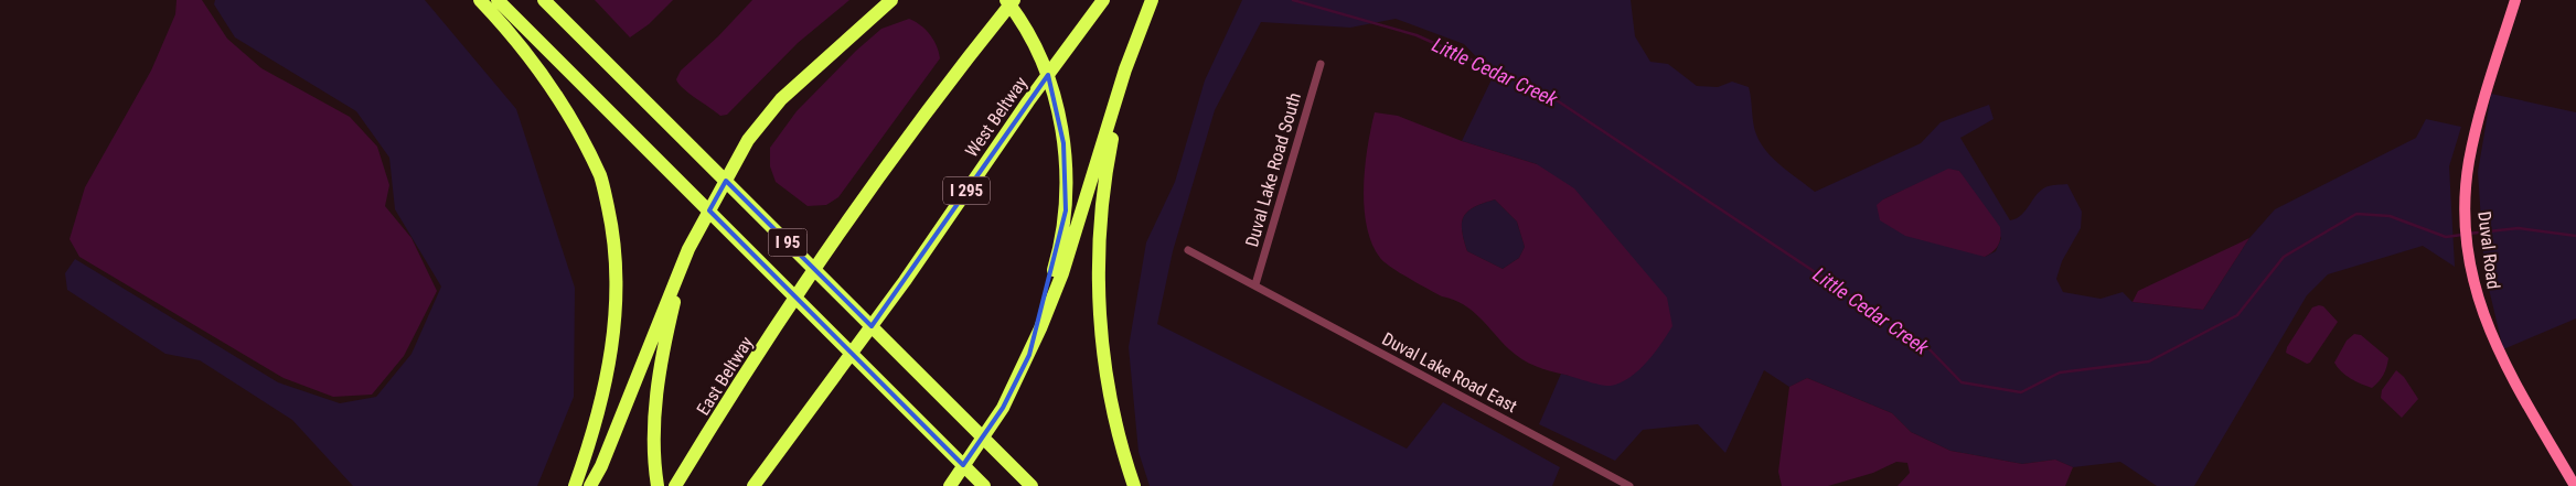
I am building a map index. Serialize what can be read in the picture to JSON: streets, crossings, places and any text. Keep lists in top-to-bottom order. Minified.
{"streets":{"highway":["West Beltway","I 295","I 95","East Beltway"],"main road":["Duval Road"],"street":["Duval Lake Road South","Duval Lake Road East"]},"crossings":[["Duval Lake Road South","Duval Lake Road East"]],"water":["Little Cedar Creek"]}
